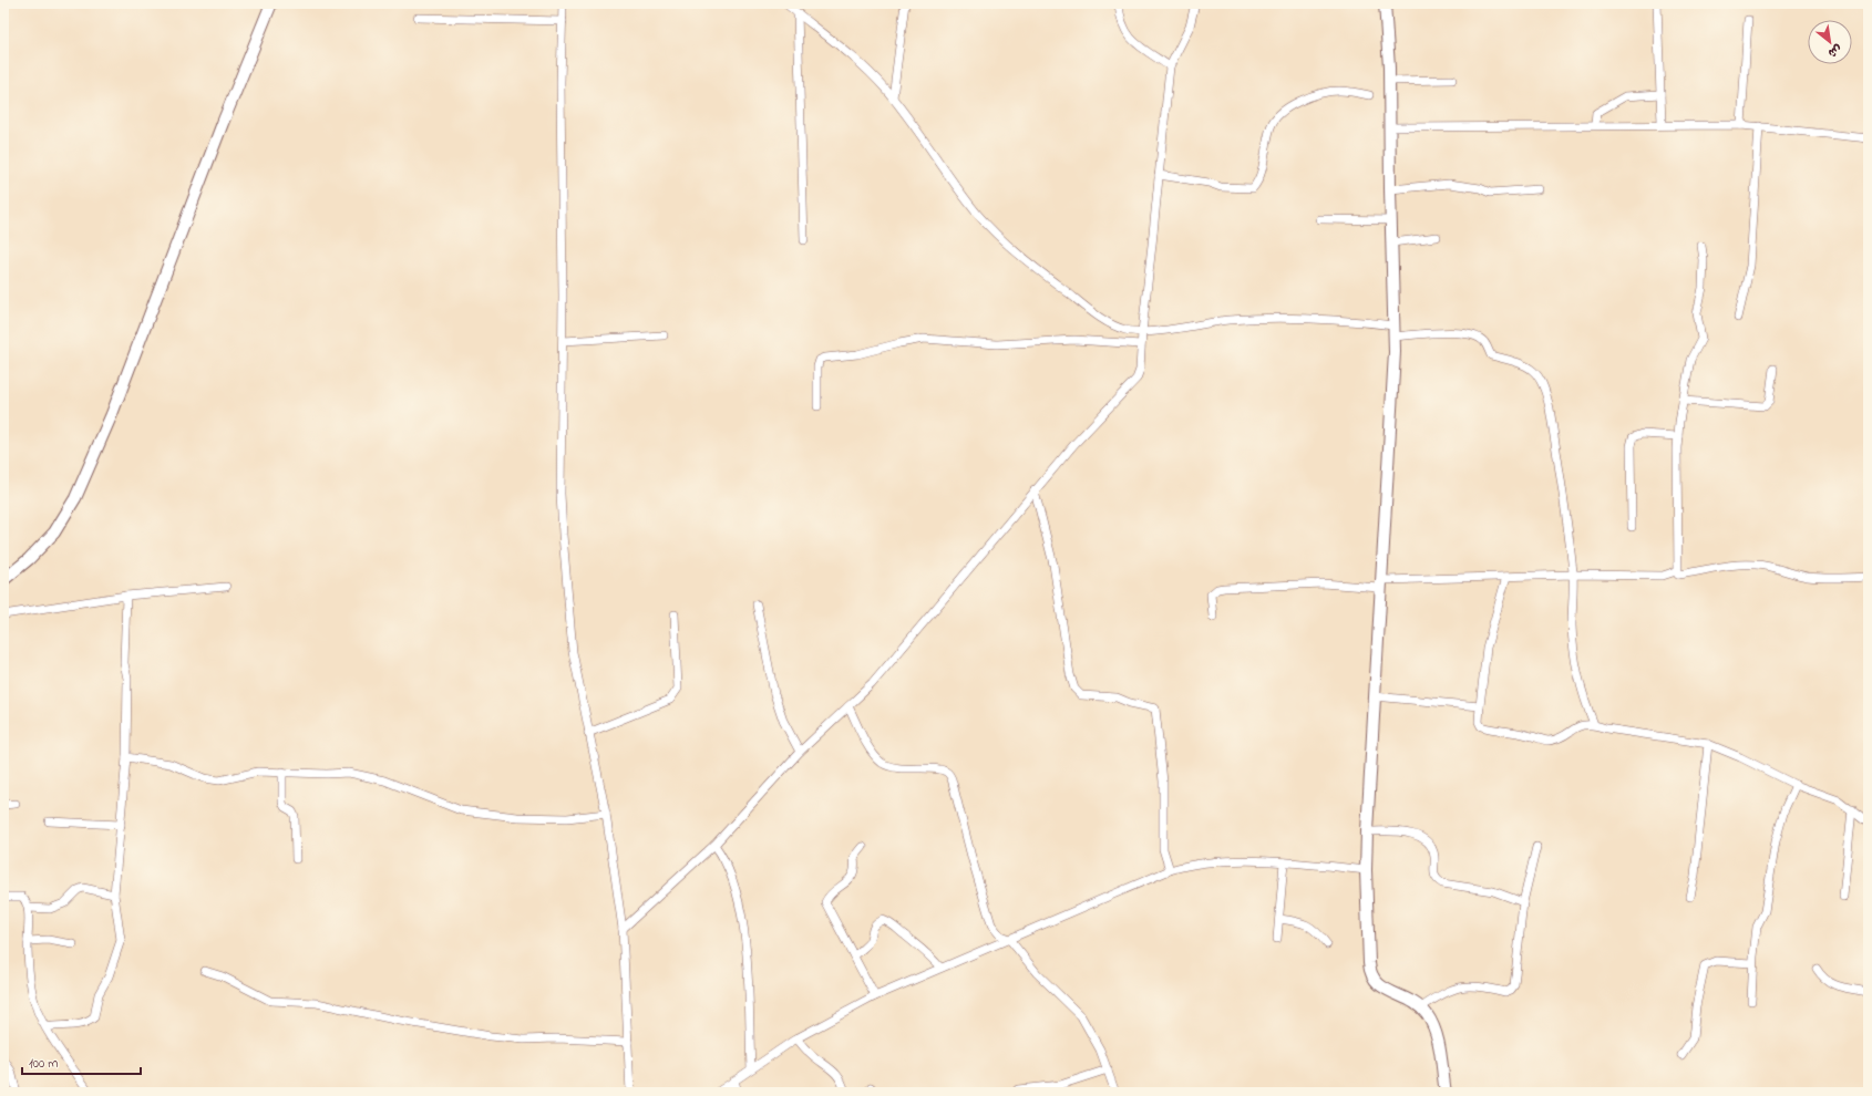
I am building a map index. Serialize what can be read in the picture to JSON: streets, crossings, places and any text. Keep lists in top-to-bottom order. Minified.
{"scale_bar":"100 m","north":"bottom right"}
